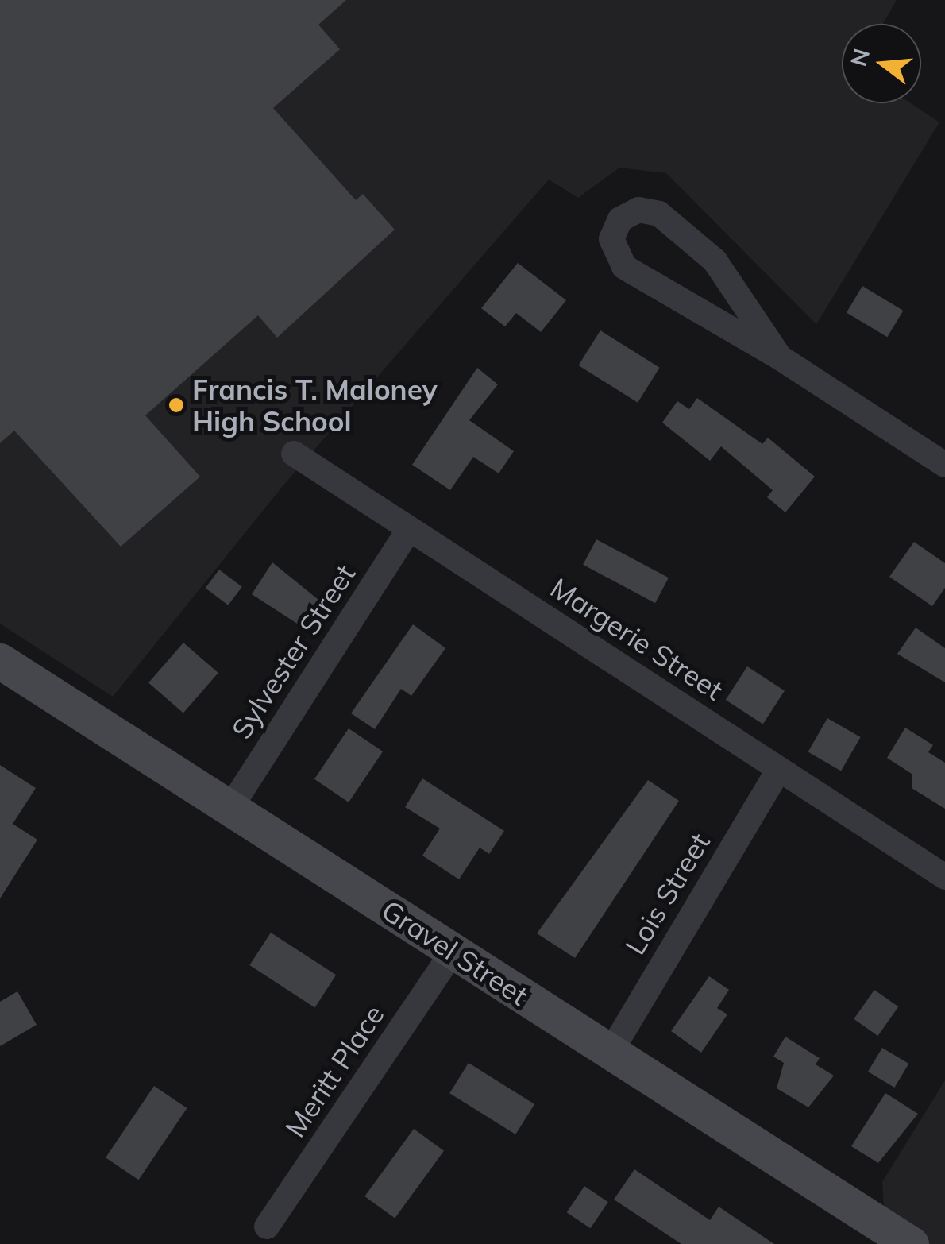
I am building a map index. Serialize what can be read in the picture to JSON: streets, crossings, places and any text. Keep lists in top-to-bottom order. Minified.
{"streets":{"main road":["Gravel Street"],"street":["Margerie Street","Sylvester Street","Lois Street","Meritt Place"]},"crossings":[["Margerie Street","Sylvester Street"],["Margerie Street","Lois Street"],["Sylvester Street","Gravel Street"],["Lois Street","Gravel Street"],["Gravel Street","Meritt Place"]],"places":["Francis T. Maloney High School"],"north":"left"}
